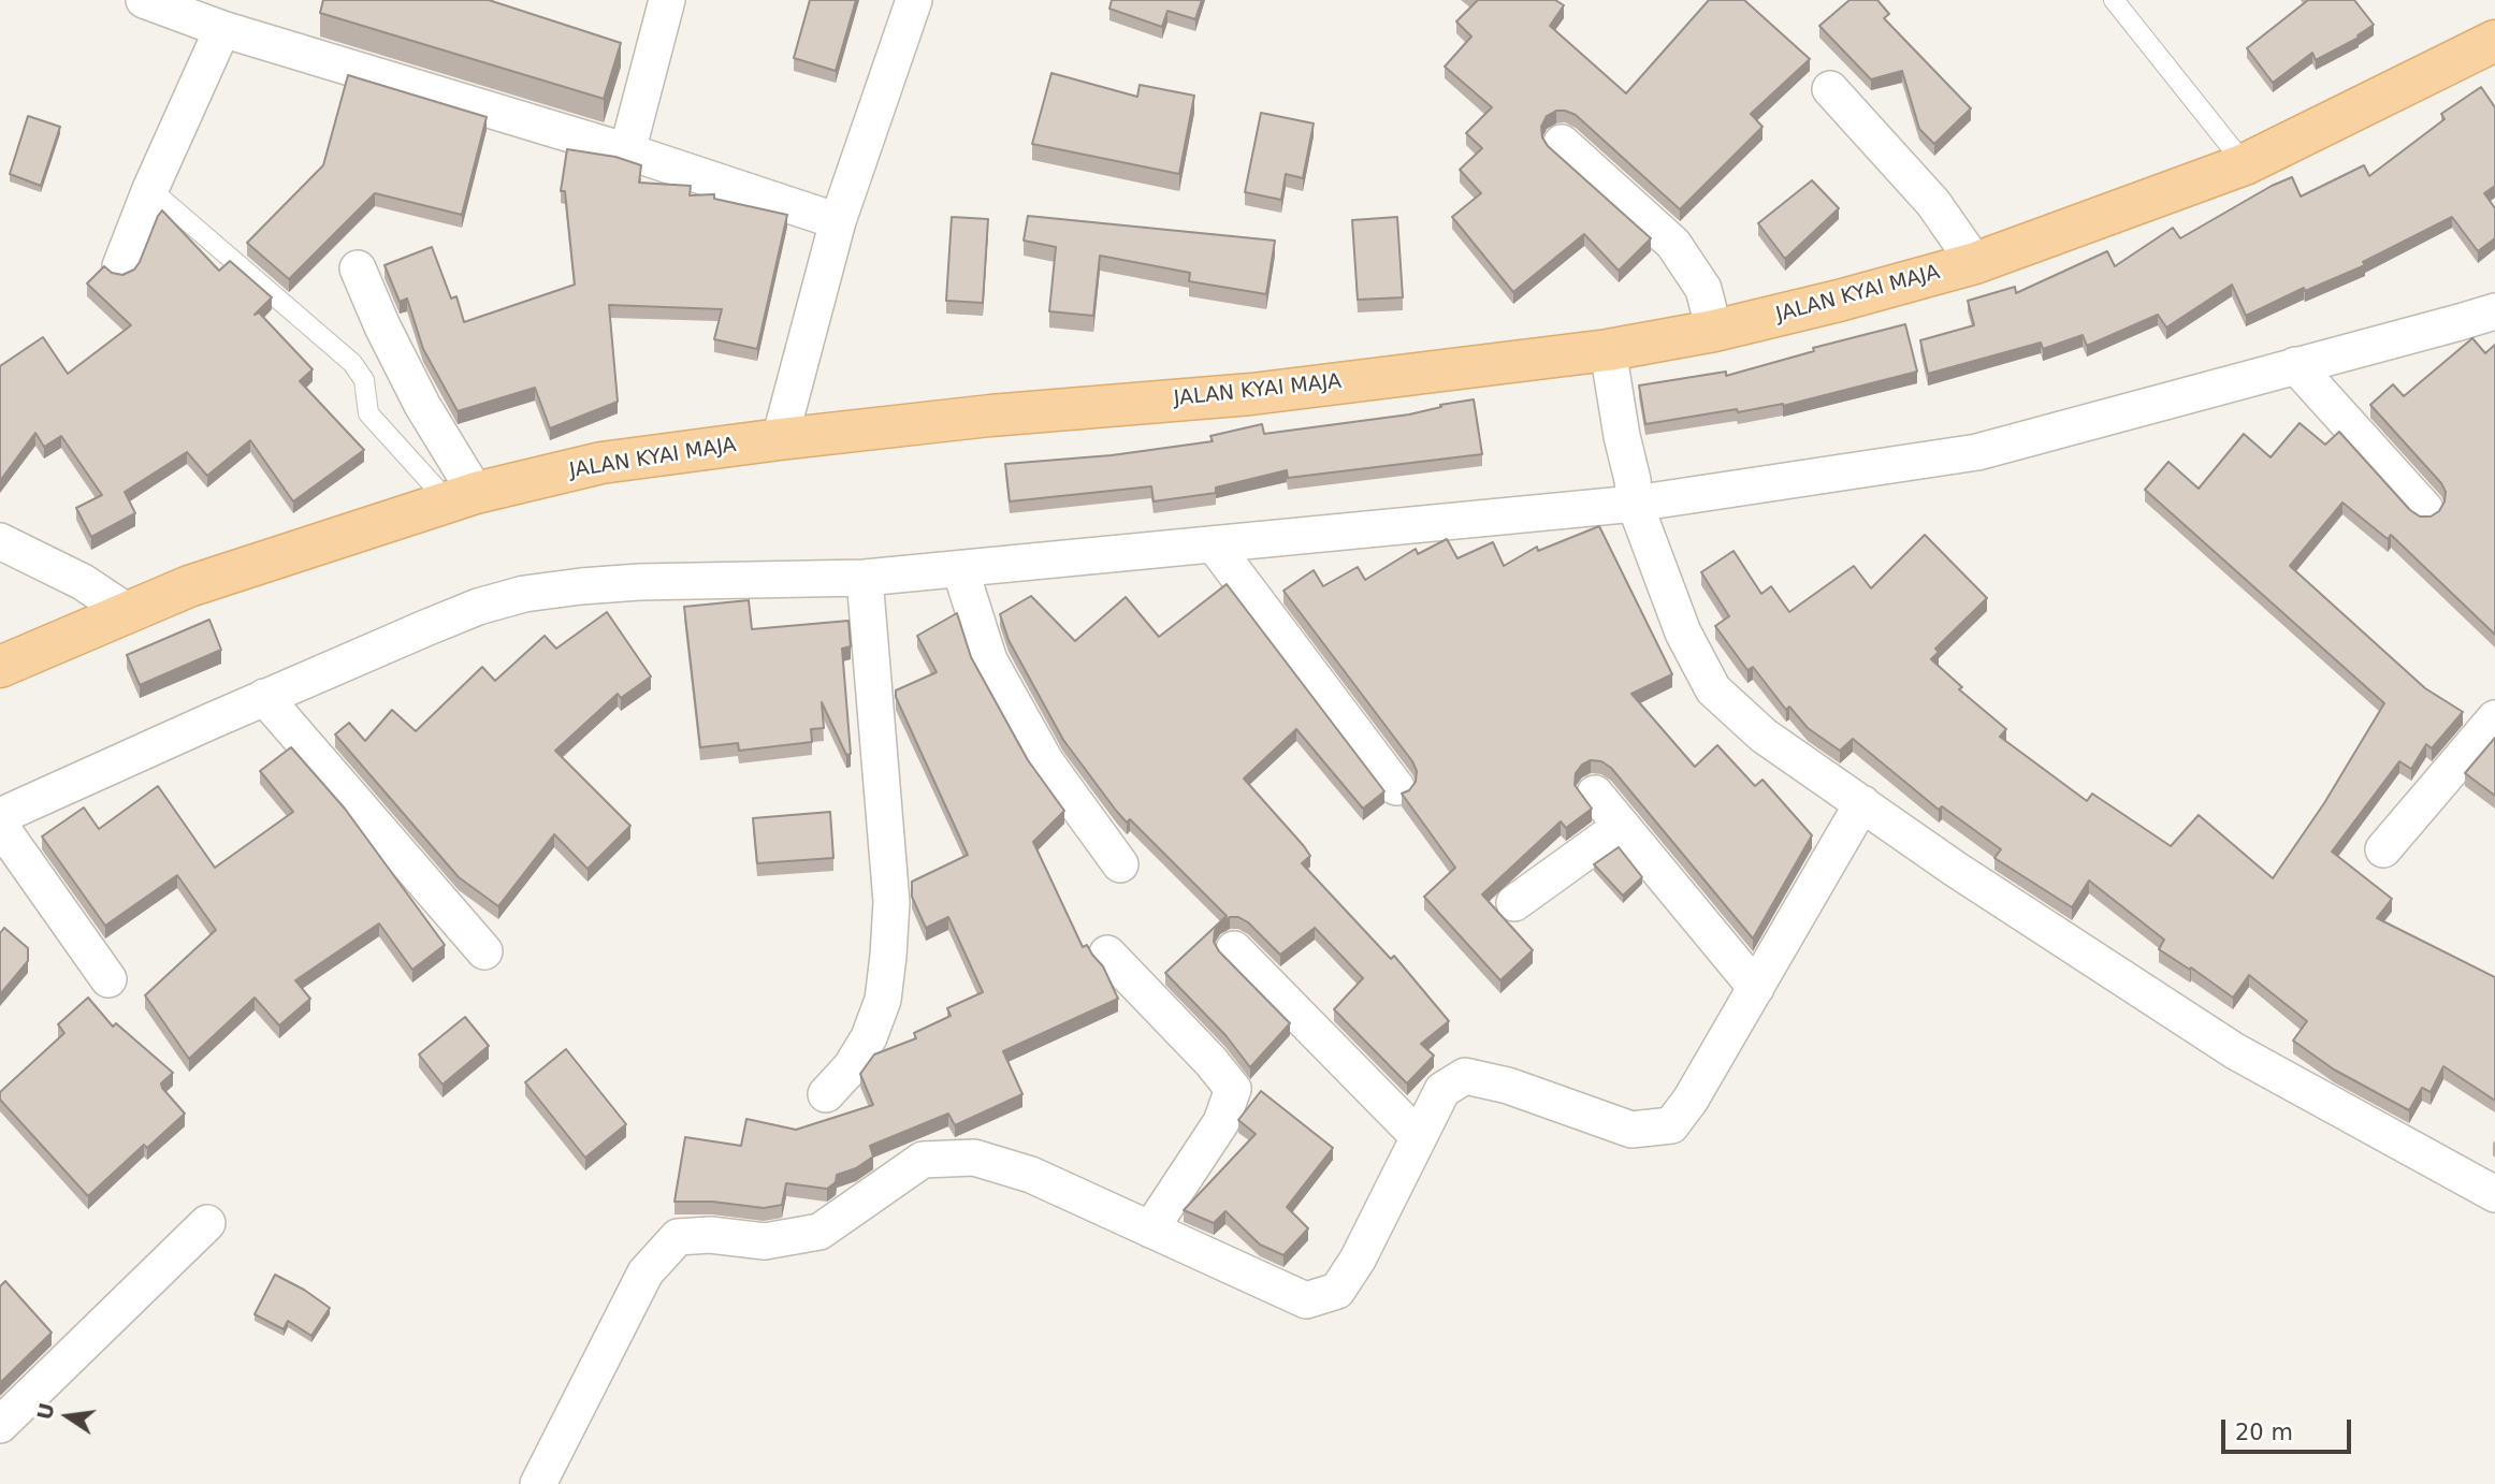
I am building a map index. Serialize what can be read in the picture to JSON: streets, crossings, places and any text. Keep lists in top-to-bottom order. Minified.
{"streets":{"main road":["JALAN KYAI MAJA"]},"scale_bar":"20 m","north":"left"}
